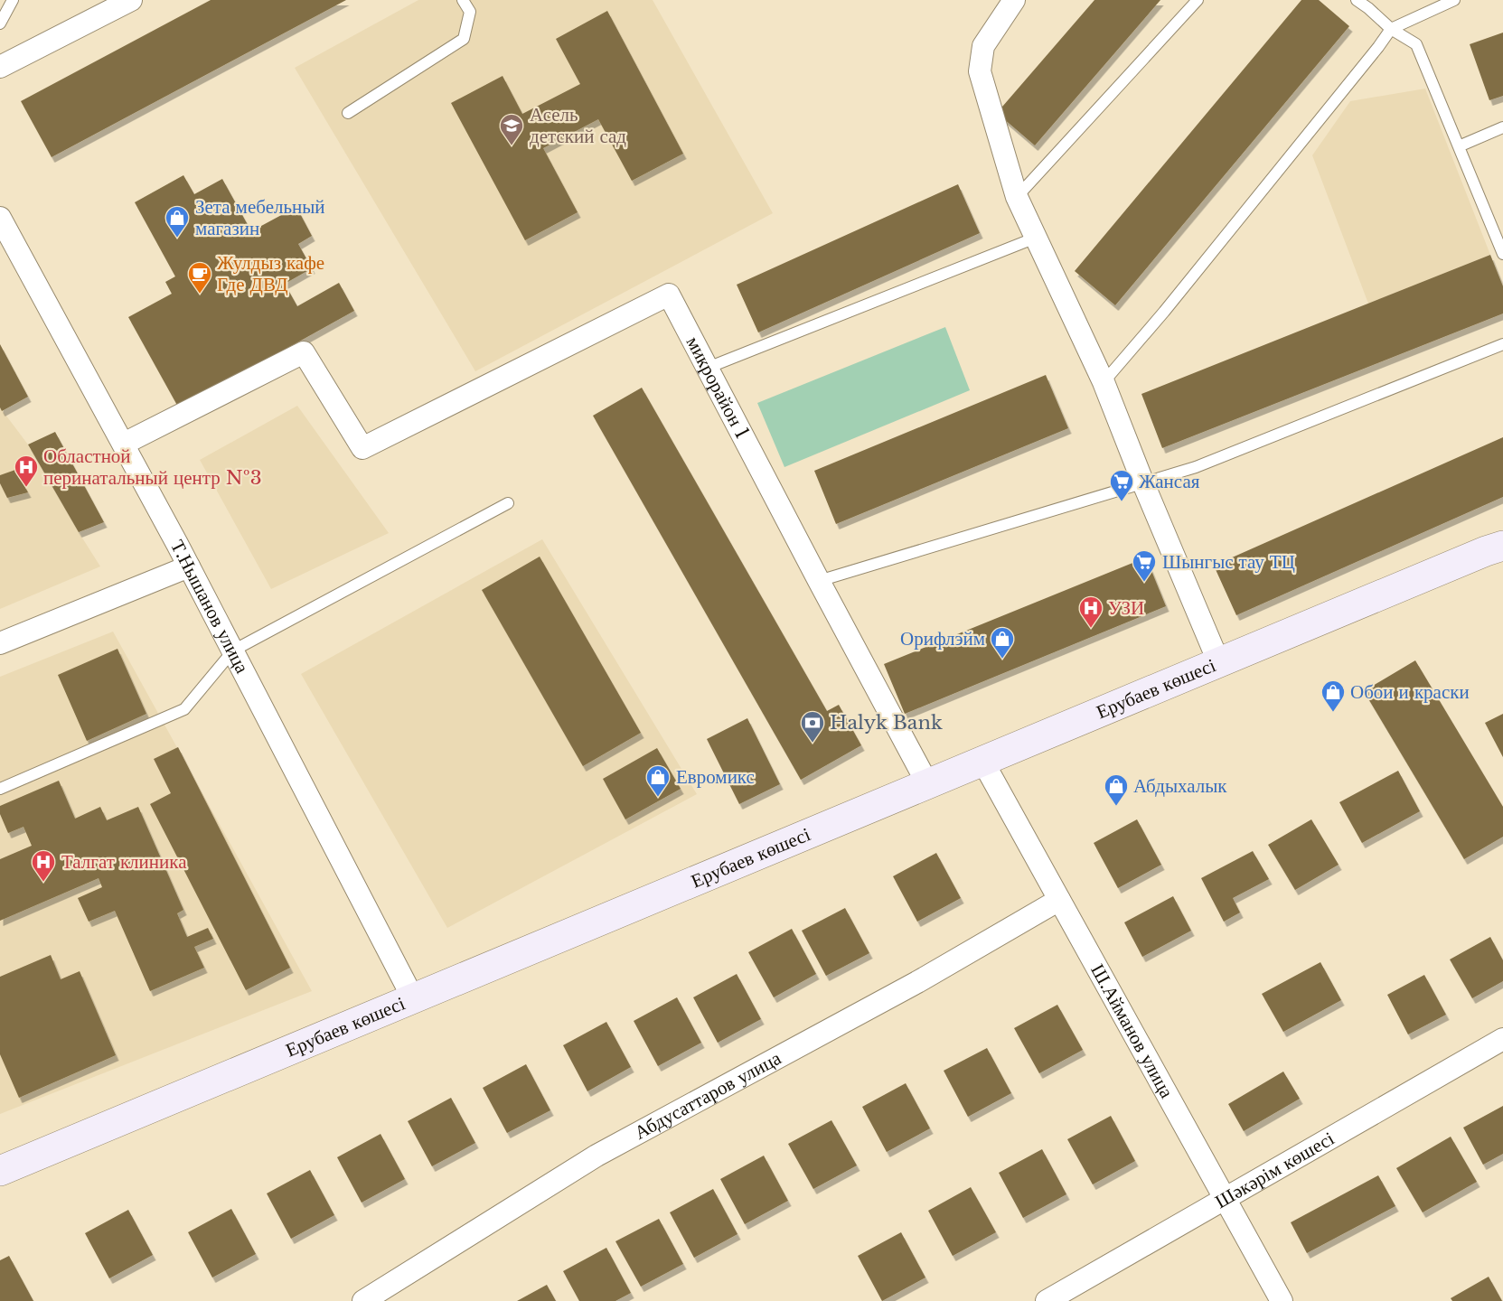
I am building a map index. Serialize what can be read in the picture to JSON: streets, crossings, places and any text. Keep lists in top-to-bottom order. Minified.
{"streets":{"main road":["Ерубаев көшесі"],"street":["микрорайон 1","Т.Нышанов улица","Ш.Айманов улица","Абдусаттаров улица","Шәкәрім көшесі"]},"crossings":[["микрорайон 1","Т.Нышанов улица"],["микрорайон 1","Ерубаев көшесі"],["Т.Нышанов улица","Ерубаев көшесі"],["Ерубаев көшесі","Ш.Айманов улица"],["Ш.Айманов улица","Абдусаттаров улица"],["Ш.Айманов улица","Шәкәрім көшесі"]],"places":{"school or university":["Асель детский сад"],"shop":["Зета мебельный магазин","Орифлэйм","Обои и краски","Евромикс","Абдыхалык"],"cafe":["Жулдыз кафе Где ДВД"],"hospital":["Областной перинатальный центр №3","УЗИ","Талгат клиника"],"supermarket":["Жансая","Шынгыс тау ТЦ"],"bank":["Halyk Bank"]}}
